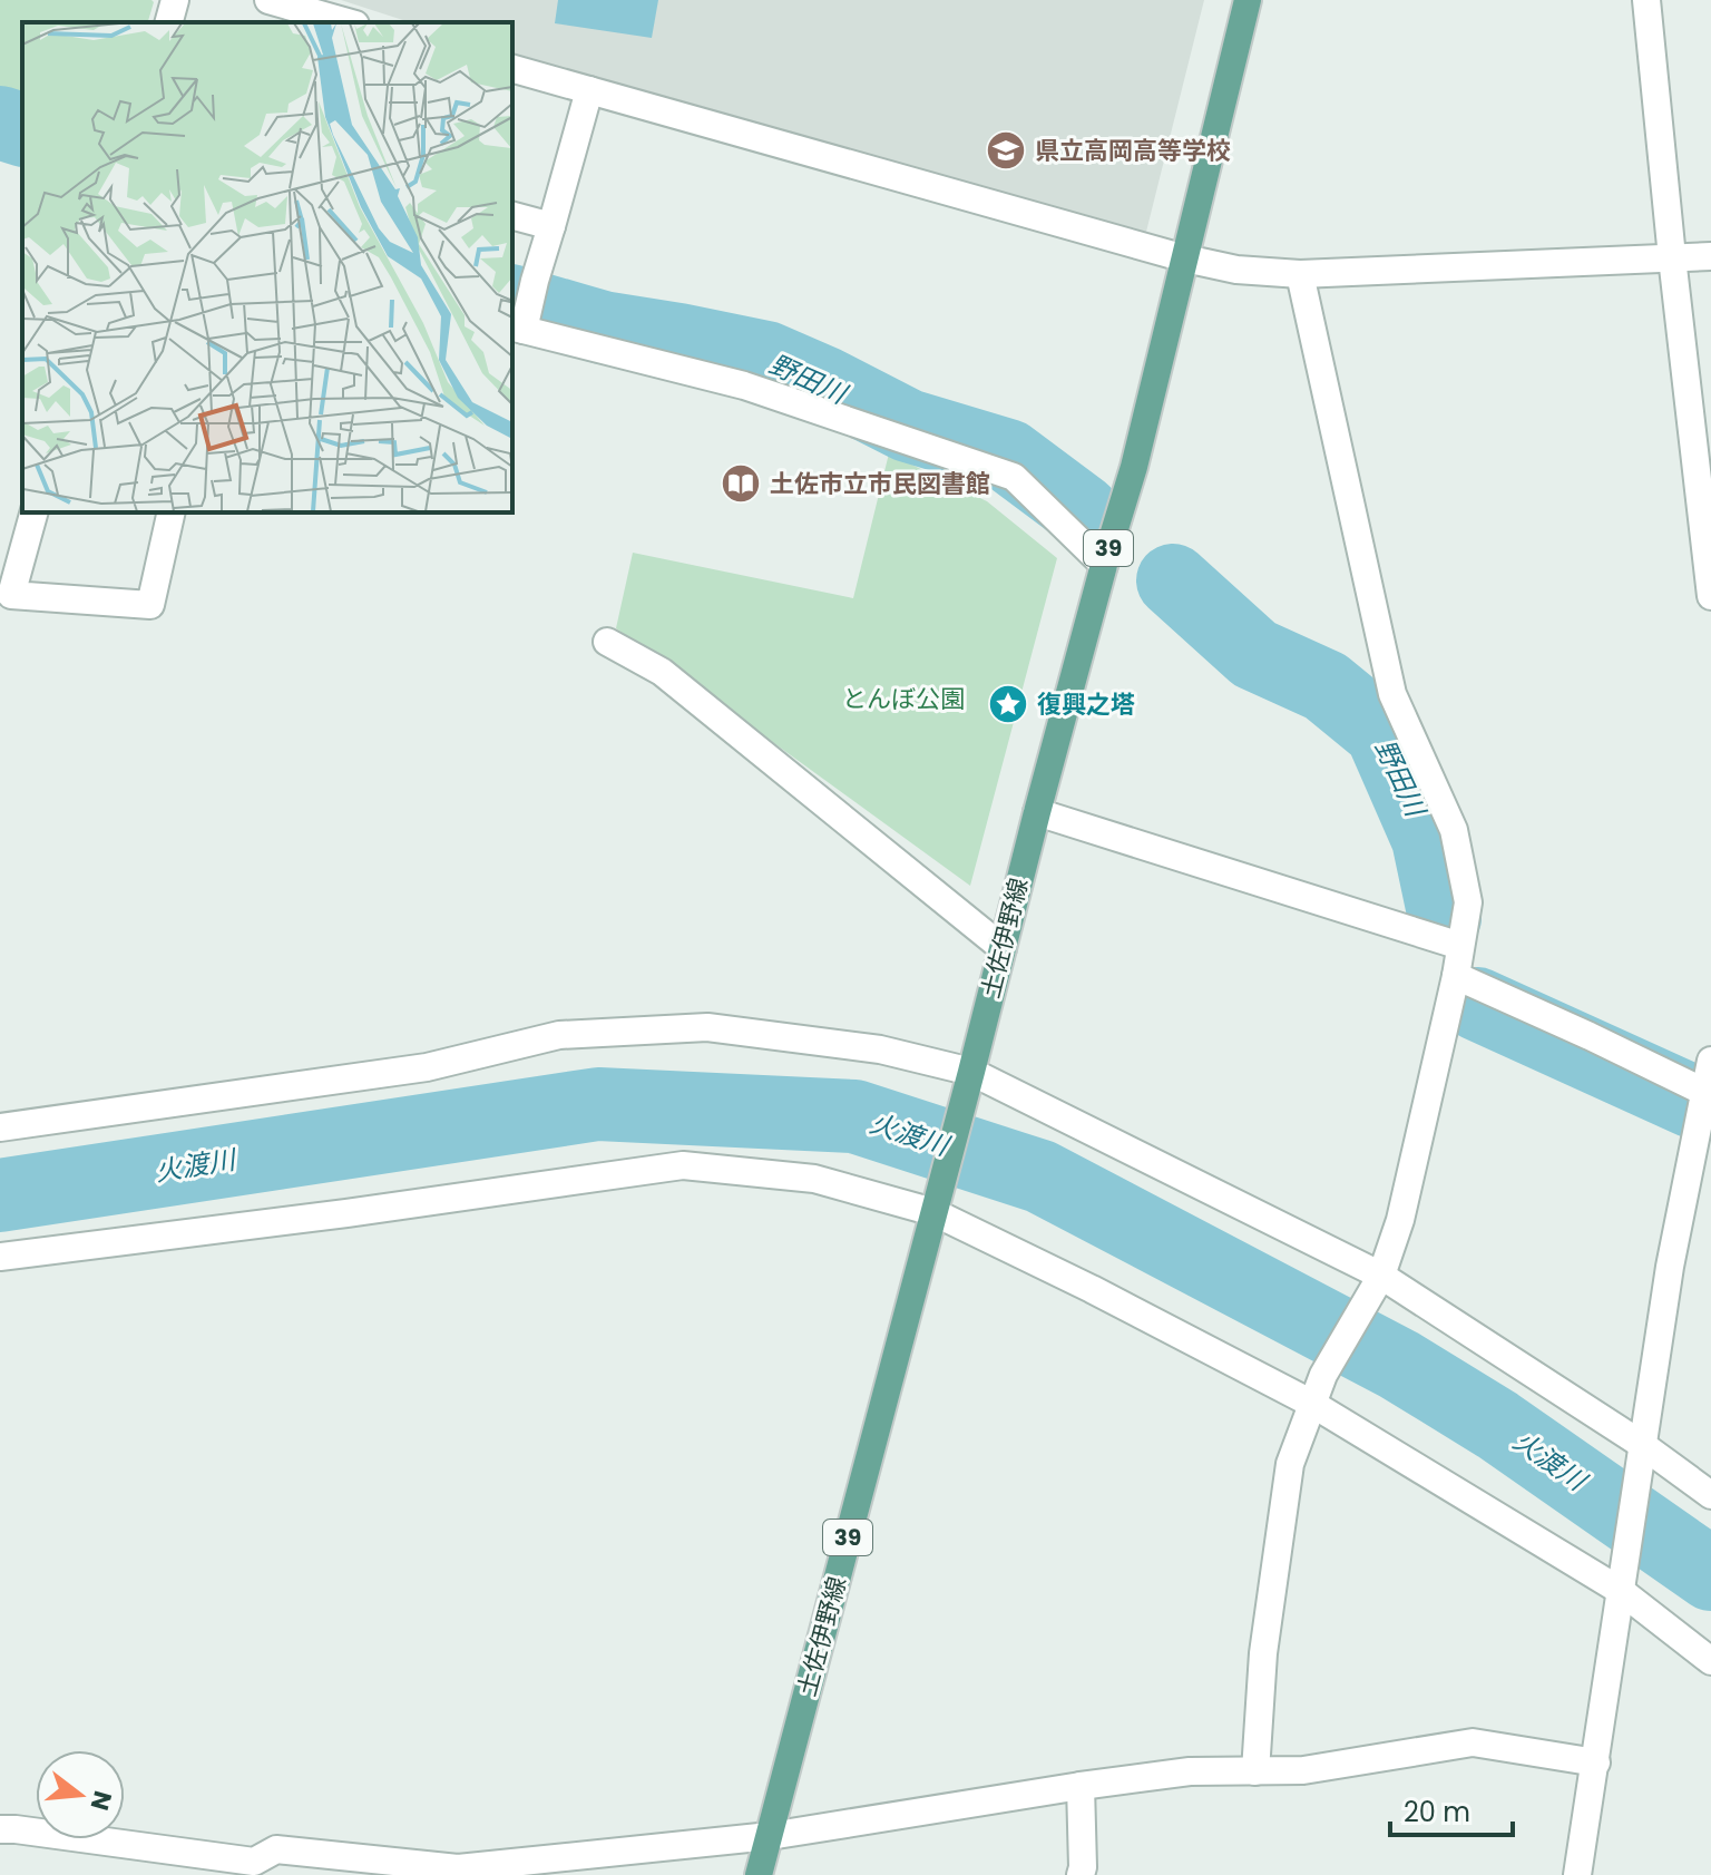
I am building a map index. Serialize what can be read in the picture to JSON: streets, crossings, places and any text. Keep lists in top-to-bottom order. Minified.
{"streets":{"main road":["39","土佐伊野線"]},"water":["野田川","火渡川"],"parks":["とんぼ公園"],"places":{"school or university":["県立高岡高等学校"],"library":["土佐市立市民図書館"],"place":["復興之塔"]},"scale_bar":"20 m","north":"right"}
